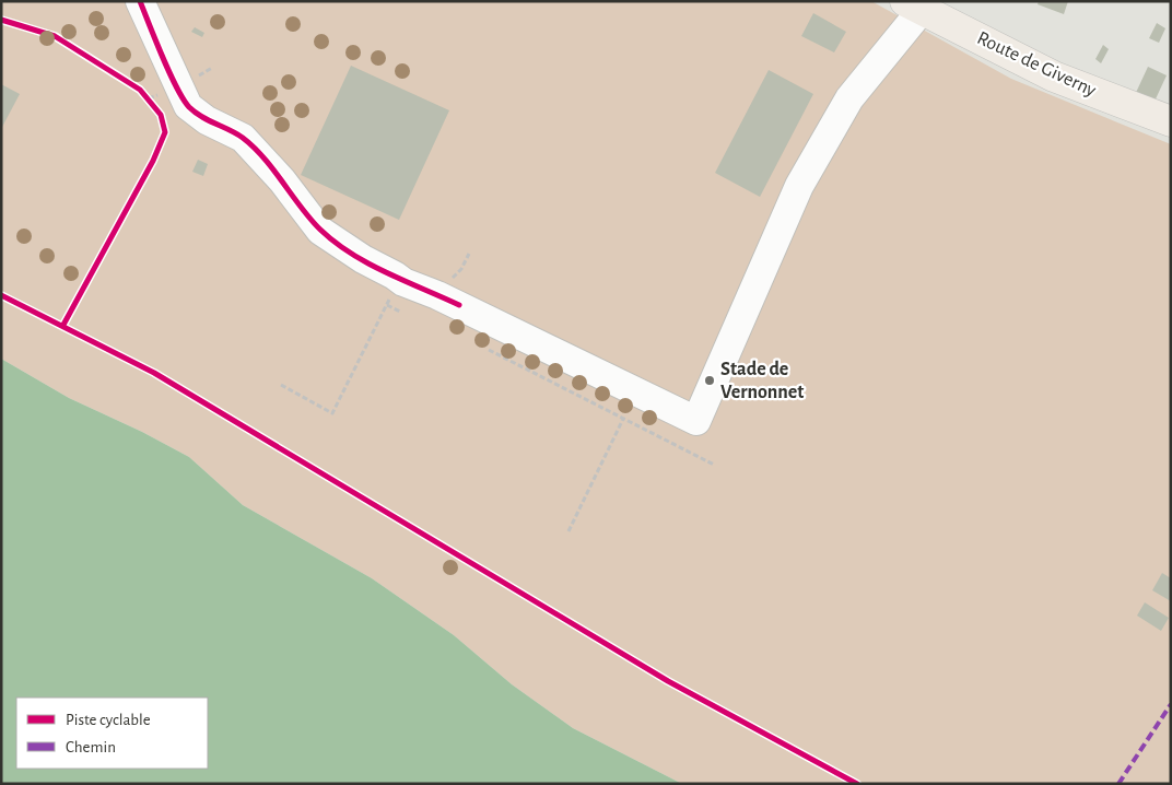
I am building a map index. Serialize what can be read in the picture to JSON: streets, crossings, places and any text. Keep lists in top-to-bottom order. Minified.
{"streets":{"main road":["Route de Giverny"]},"places":["Stade de Vernonnet"],"legend":["Piste cyclable","Chemin"]}
